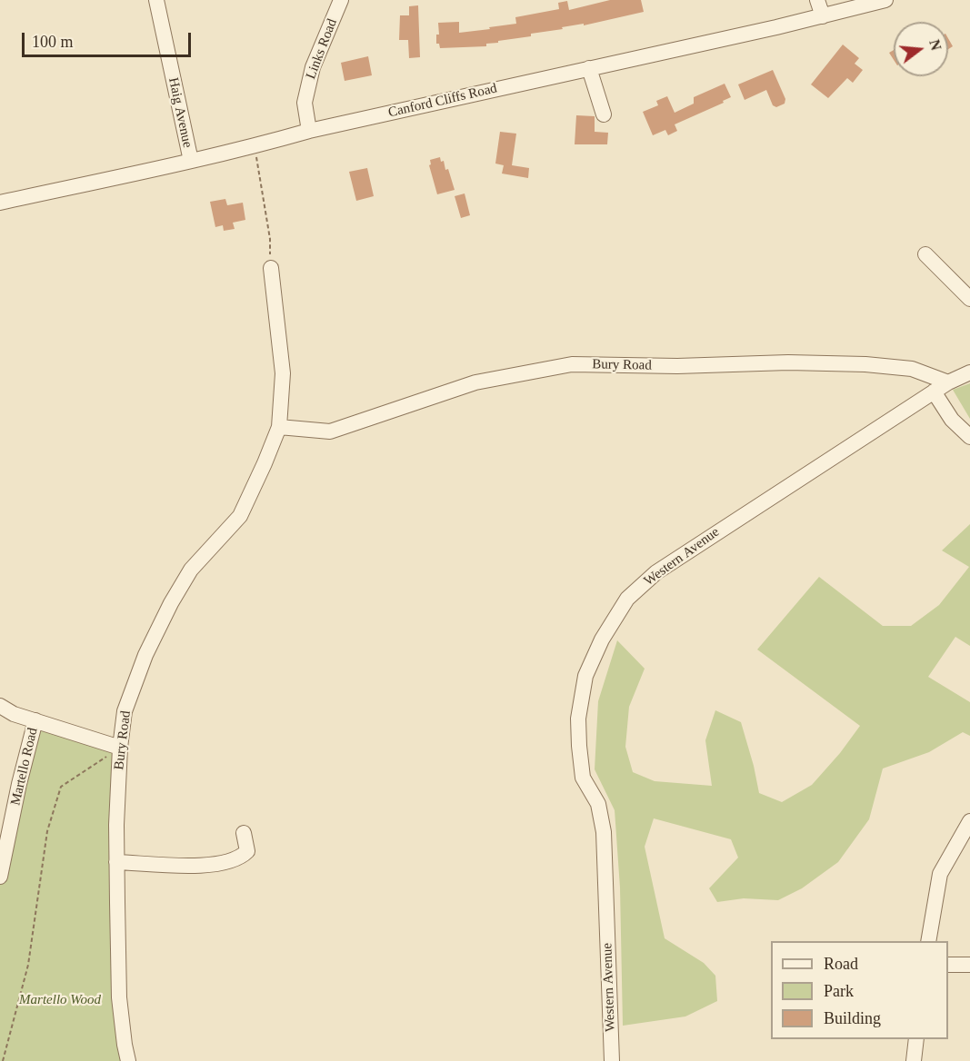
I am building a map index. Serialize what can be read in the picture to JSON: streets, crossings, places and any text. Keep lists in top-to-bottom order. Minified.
{"streets":{"street":["Links Road","Canford Cliffs Road","Haig Avenue","Bury Road","Western Avenue","Martello Road"]},"crossings":[["Links Road","Canford Cliffs Road"],["Canford Cliffs Road","Haig Avenue"],["Bury Road","Western Avenue"],["Bury Road","Martello Road"]],"parks":["Martello Wood"],"legend":["Road","Park","Building"],"scale_bar":"100 m","north":"right"}
